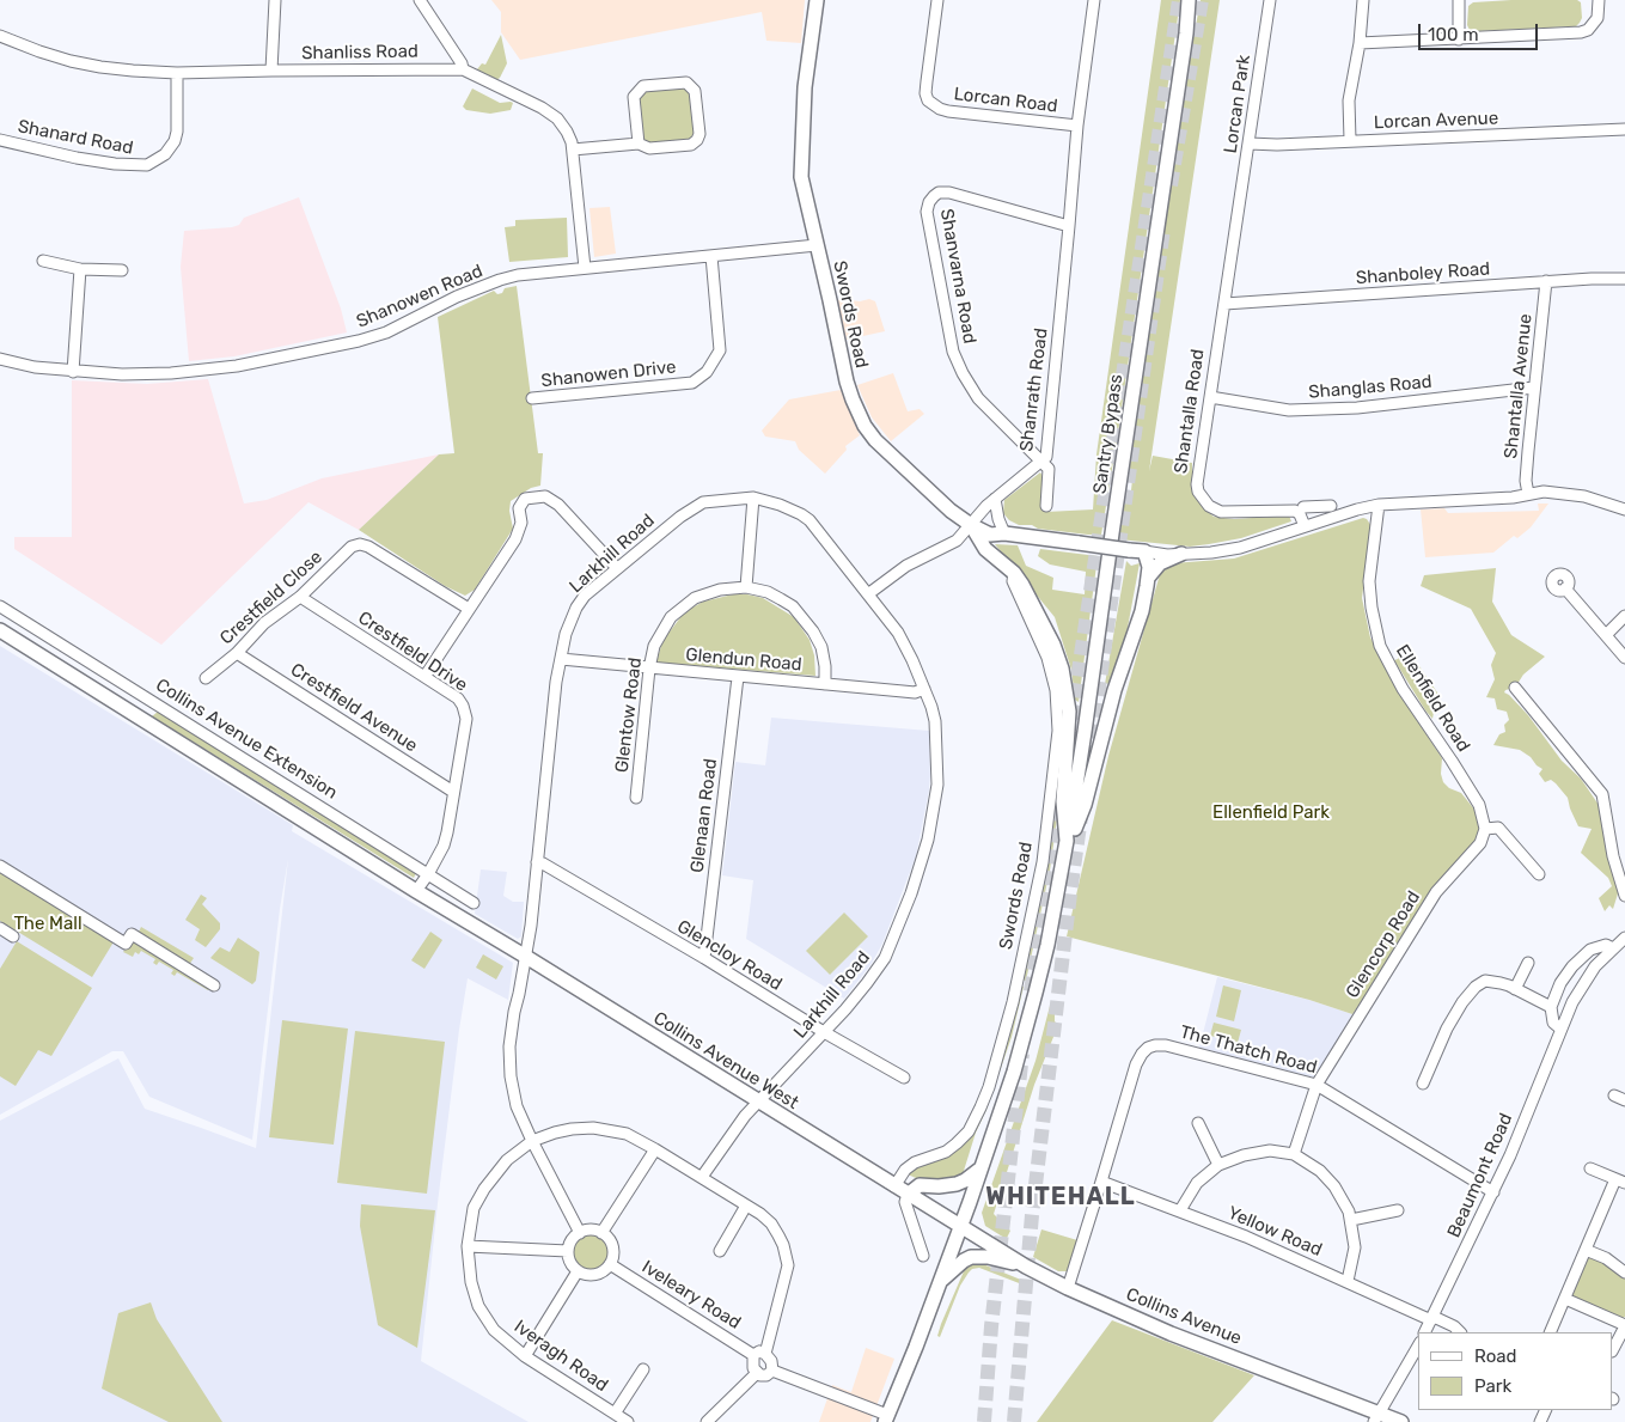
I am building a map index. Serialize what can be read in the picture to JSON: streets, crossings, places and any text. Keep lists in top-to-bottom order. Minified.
{"streets":{"main road":["Swords Road","Santry Bypass","Collins Avenue West","Collins Avenue"],"street":["Shanliss Road","Lorcan Road","Lorcan Park","Lorcan Avenue","Shanard Road","Shanboley Road","Shanvarna Road","Shanowen Road","Shanowen Drive","Shantalla Avenue","Shanglas Road","Shanrath Road","Shantalla Road","Larkhill Road","Crestfield Close","Crestfield Drive","Glendun Road","Ellenfield Road","Crestfield Avenue","Glentow Road","Collins Avenue Extension","Glenaan Road","Glencorp Road","Glencloy Road","The Thatch Road","Beaumont Road","Yellow Road","Iveleary Road","Iveragh Road"]},"crossings":[["Shanliss Road","Shanard Road"],["Shanliss Road","Shanowen Road"],["Lorcan Road","Shanrath Road"],["Lorcan Park","Lorcan Avenue"],["Lorcan Park","Shantalla Road"],["Shanboley Road","Shantalla Avenue"],["Shanboley Road","Shantalla Road"],["Shanvarna Road","Shanrath Road"],["Shanowen Road","Swords Road"],["Shanowen Road","Shanowen Drive"],["Swords Road","Shanrath Road"],["Swords Road","Santry Bypass"],["Swords Road","Collins Avenue West"],["Swords Road","Collins Avenue"],["Shantalla Avenue","Shanglas Road"],["Shanglas Road","Shantalla Road"],["Larkhill Road","Glendun Road"],["Larkhill Road","Glencloy Road"],["Larkhill Road","Collins Avenue West"],["Larkhill Road","Iveleary Road"],["Larkhill Road","Iveragh Road"],["Crestfield Close","Crestfield Drive"],["Crestfield Close","Crestfield Avenue"],["Crestfield Drive","Crestfield Avenue"],["Crestfield Drive","Collins Avenue Extension"],["Crestfield Drive","Collins Avenue West"],["Glendun Road","Glentow Road"],["Glendun Road","Glenaan Road"],["Ellenfield Road","Glencorp Road"],["Glenaan Road","Glencloy Road"],["Glencorp Road","The Thatch Road"],["The Thatch Road","Beaumont Road"],["The Thatch Road","Yellow Road"],["The Thatch Road","Collins Avenue"],["Collins Avenue West","Collins Avenue"],["Beaumont Road","Yellow Road"],["Iveleary Road","Iveragh Road"]],"districts":["WHITEHALL"],"parks":["Ellenfield Park","The Mall"],"legend":["Road","Park"],"scale_bar":"100 m"}
